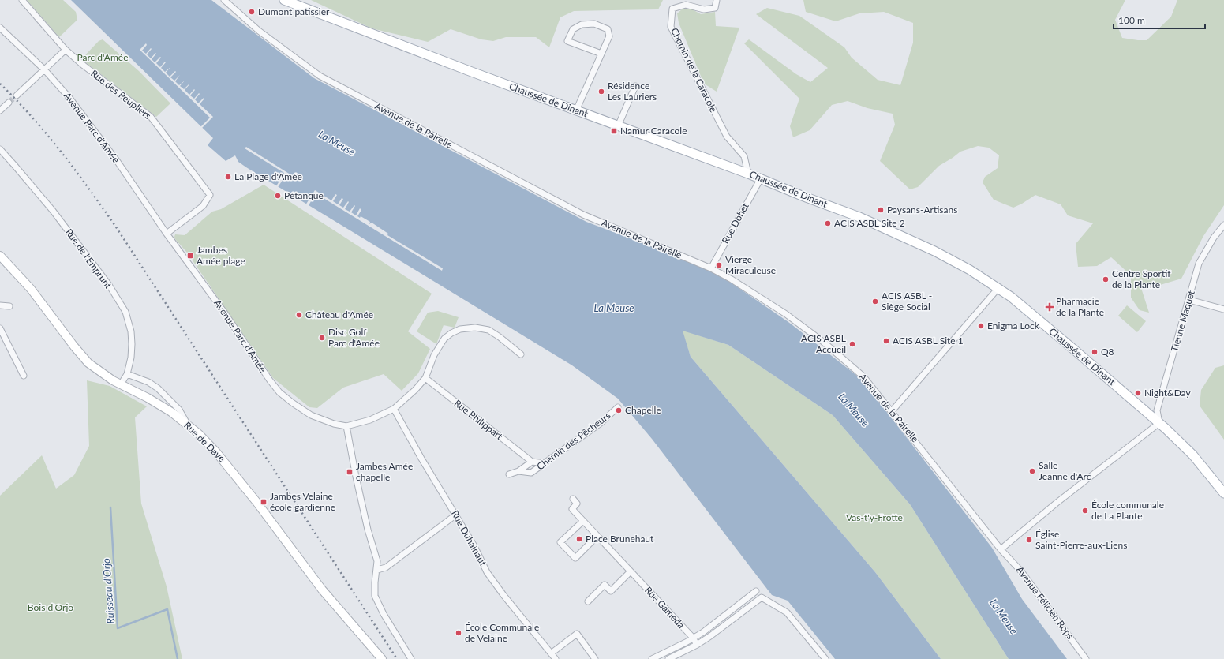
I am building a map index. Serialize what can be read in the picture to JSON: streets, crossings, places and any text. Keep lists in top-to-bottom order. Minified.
{"streets":{"main road":["Chaussée de Dinant","Rue de Dave"],"street":["Chemin de la Caracole","Rue des Peupliers","Avenue de la Pairelle","Avenue Parc d'Amée","Rue Dohet","Rue de l'Emprunt","Tienne Maquet","Rue Philippart","Chemin des Pêcheurs","Rue Duhainaut","Avenue Félicien Rops","Rue Gameda"]},"crossings":[["Chemin de la Caracole","Chaussée de Dinant"],["Rue des Peupliers","Avenue Parc d'Amée"],["Chaussée de Dinant","Rue Dohet"],["Chaussée de Dinant","Tienne Maquet"],["Avenue de la Pairelle","Rue Dohet"],["Avenue de la Pairelle","Avenue Félicien Rops"],["Rue de l'Emprunt","Rue de Dave"]],"water":["La Meuse","Ruisseau d'Orjo"],"parks":["Parc d'Amée","Vas-t'y-Frotte","Bois d'Orjo"],"places":{"other":["Dumont patissier","Résidence Les Lauriers","La Plage d'Amée","Pétanque","Paysans-Artisans","ACIS ASBL Site 2","Vierge Miraculeuse","Centre Sportif de la Plante","ACIS ASBL - Siège Social","Château d'Amée","Enigma Lock","Disc Golf Parc d'Amée","ACIS ASBL Site 1","ACIS ASBL Accueil","Q8","Night&Day","Chapelle","Salle Jeanne d'Arc","École communale de La Plante","Place Brunehaut","Église Saint-Pierre-aux-Liens","École Communale de Velaine"],"transit":["Namur Caracole","Jambes Amée plage","Jambes Amée chapelle","Jambes Velaine école gardienne"],"health":["Pharmacie de la Plante"]},"scale_bar":"100 m"}
